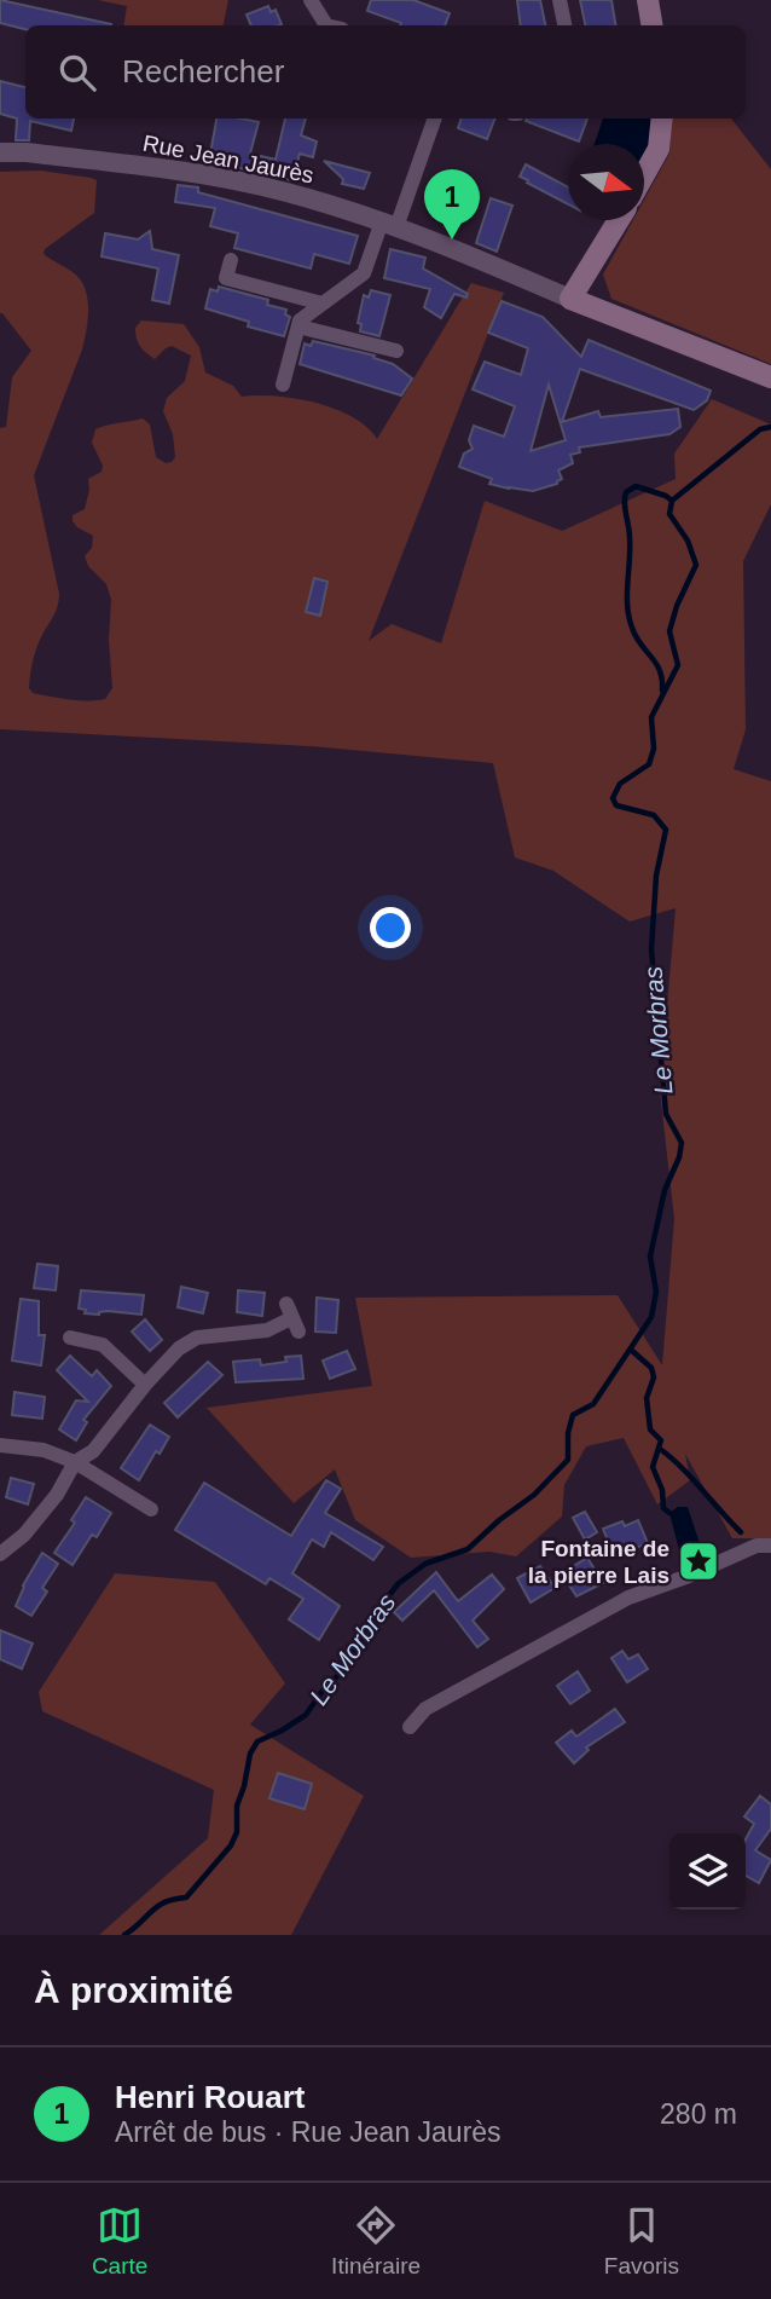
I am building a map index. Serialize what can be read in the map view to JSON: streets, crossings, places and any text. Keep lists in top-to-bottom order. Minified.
{"streets":{"main road":["Rue Jean Jaurès"]},"water":["Le Morbras"],"places":{"place":["Fontaine de la pierre Lais"]},"north":"right","page":{"search":"Rechercher","pins":"1","heading":"À proximité","list":[{"mark":"1","name":"Henri Rouart","note":"Arrêt de bus · Rue Jean Jaurès","value":"280 m"}],"nav":["Carte","Itinéraire","Favoris"]}}
